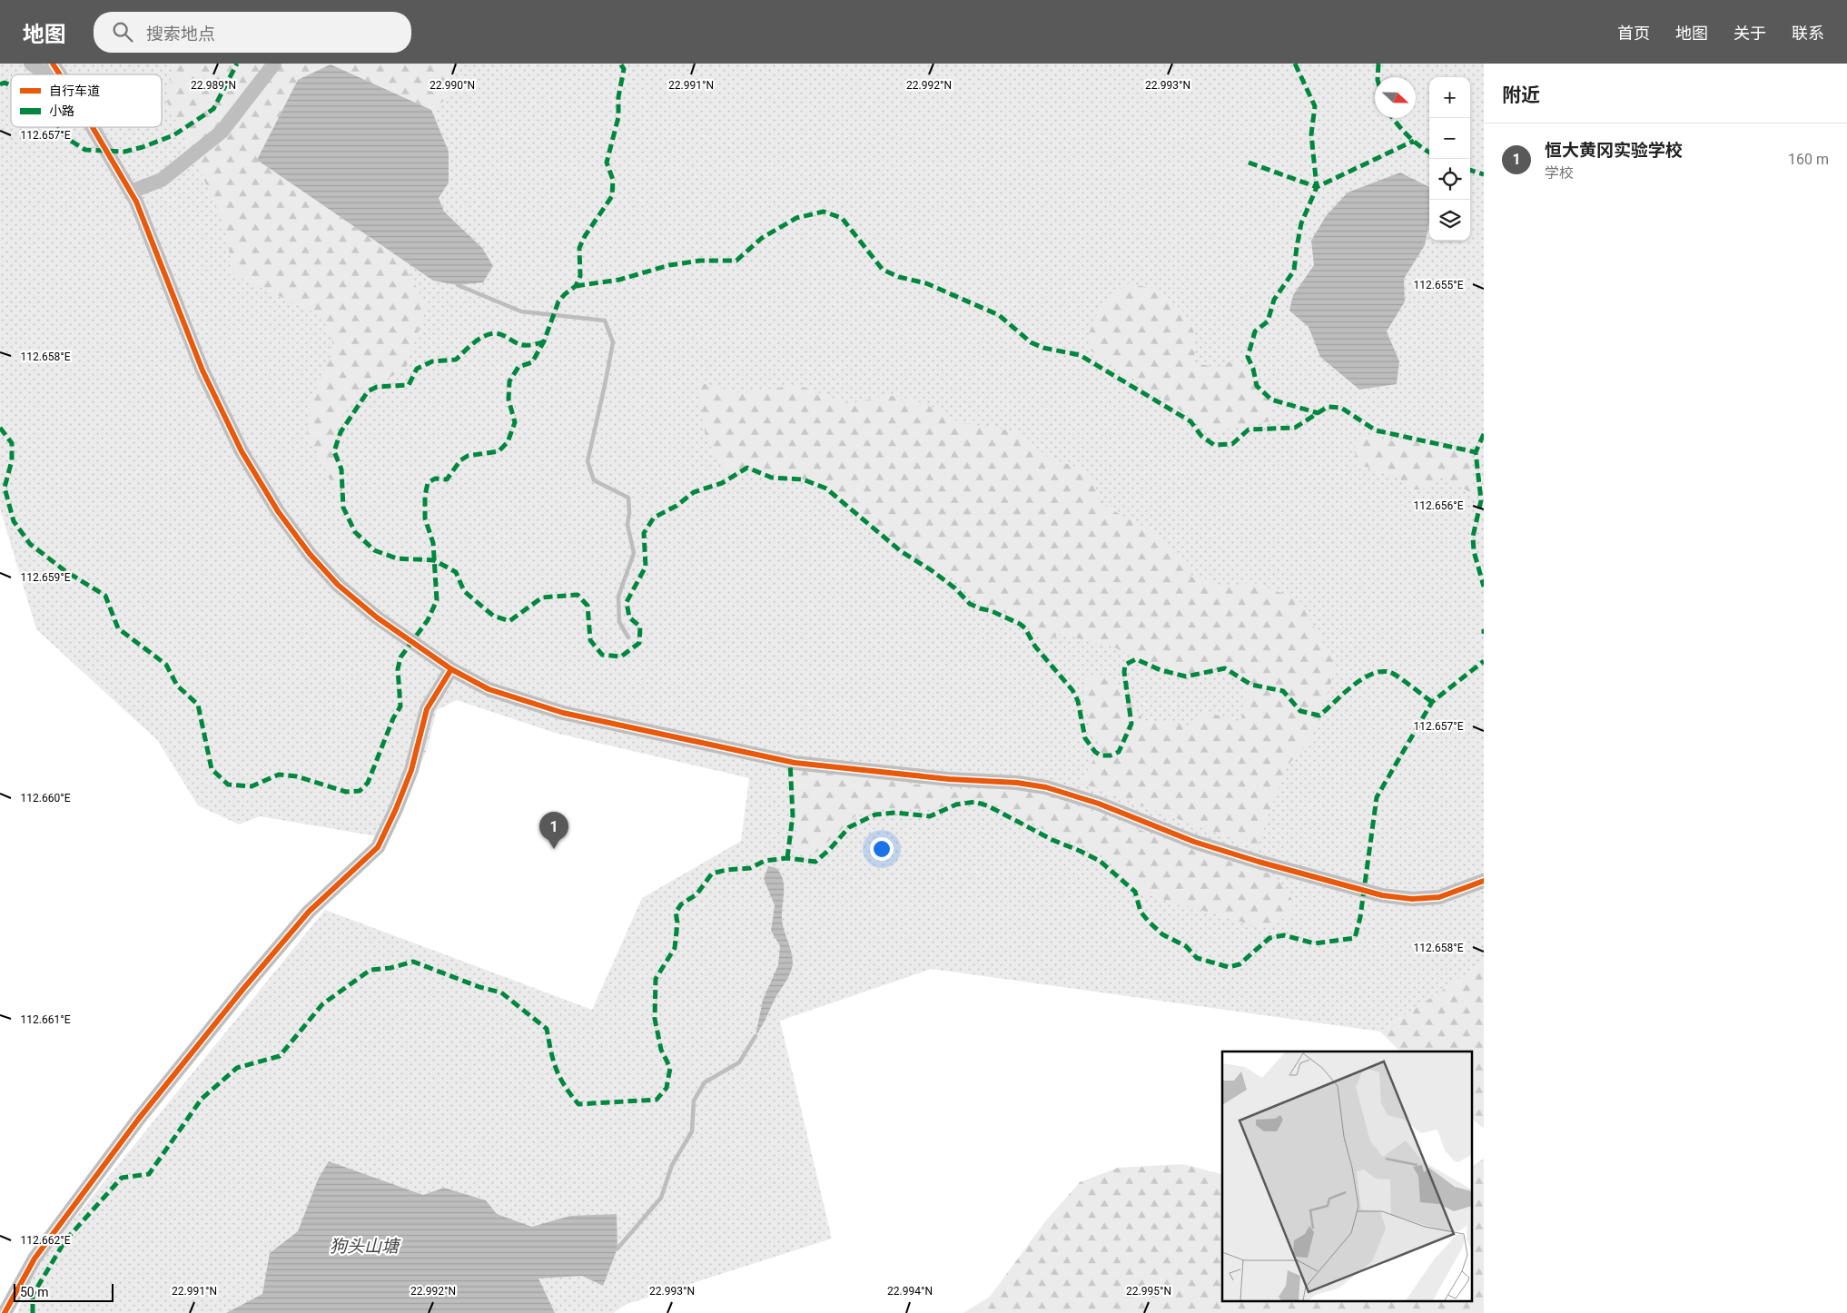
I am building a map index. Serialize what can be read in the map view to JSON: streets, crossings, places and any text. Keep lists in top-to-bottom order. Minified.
{"water":["狗头山塘"],"legend":["自行车道","小路"],"scale_bar":"50 m","north":"right","page":{"header":"地图","search":"搜索地点","nav":["首页","地图","关于","联系"],"heading":"附近","map_buttons":["+","−"],"list":[{"mark":"1","name":"恒大黄冈实验学校","note":"学校","value":"160 m"}],"pins":"1","scale":"50 m"},"coordinates":["22.991°N","22.992°N","22.993°N","22.989°N","22.990°N","112.657°E","112.655°E","112.658°E","112.656°E","112.659°E","112.660°E","112.661°E","112.662°E","22.994°N","22.995°N"]}
